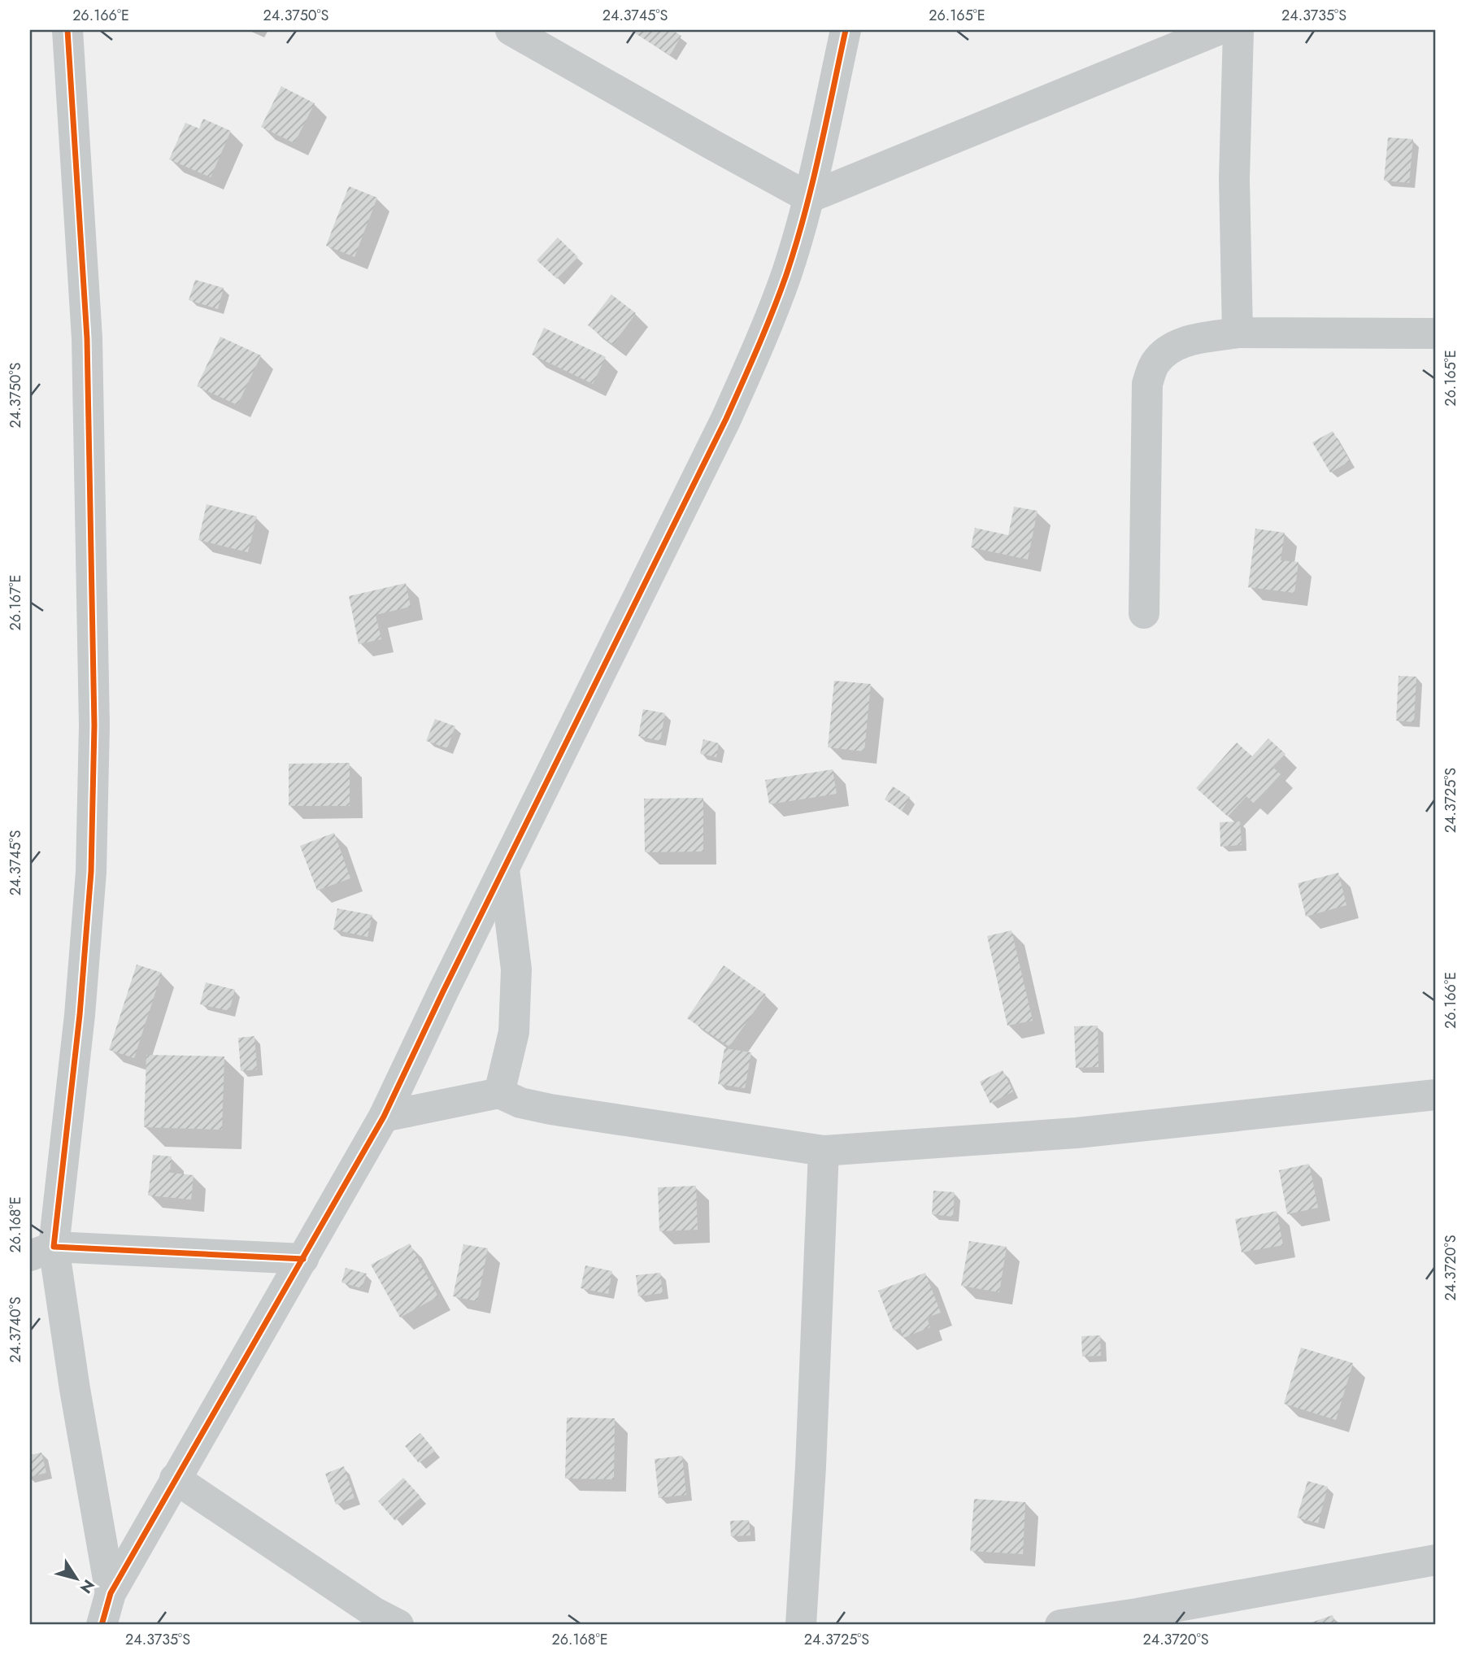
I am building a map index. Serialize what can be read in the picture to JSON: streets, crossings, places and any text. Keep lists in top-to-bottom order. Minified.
{"north":"bottom right","coordinates":["26.166°E","24.3750°S","24.3745°S","26.165°E","24.3735°S","26.167°E","24.3725°S","26.168°E","24.3720°S","24.3740°S"]}
